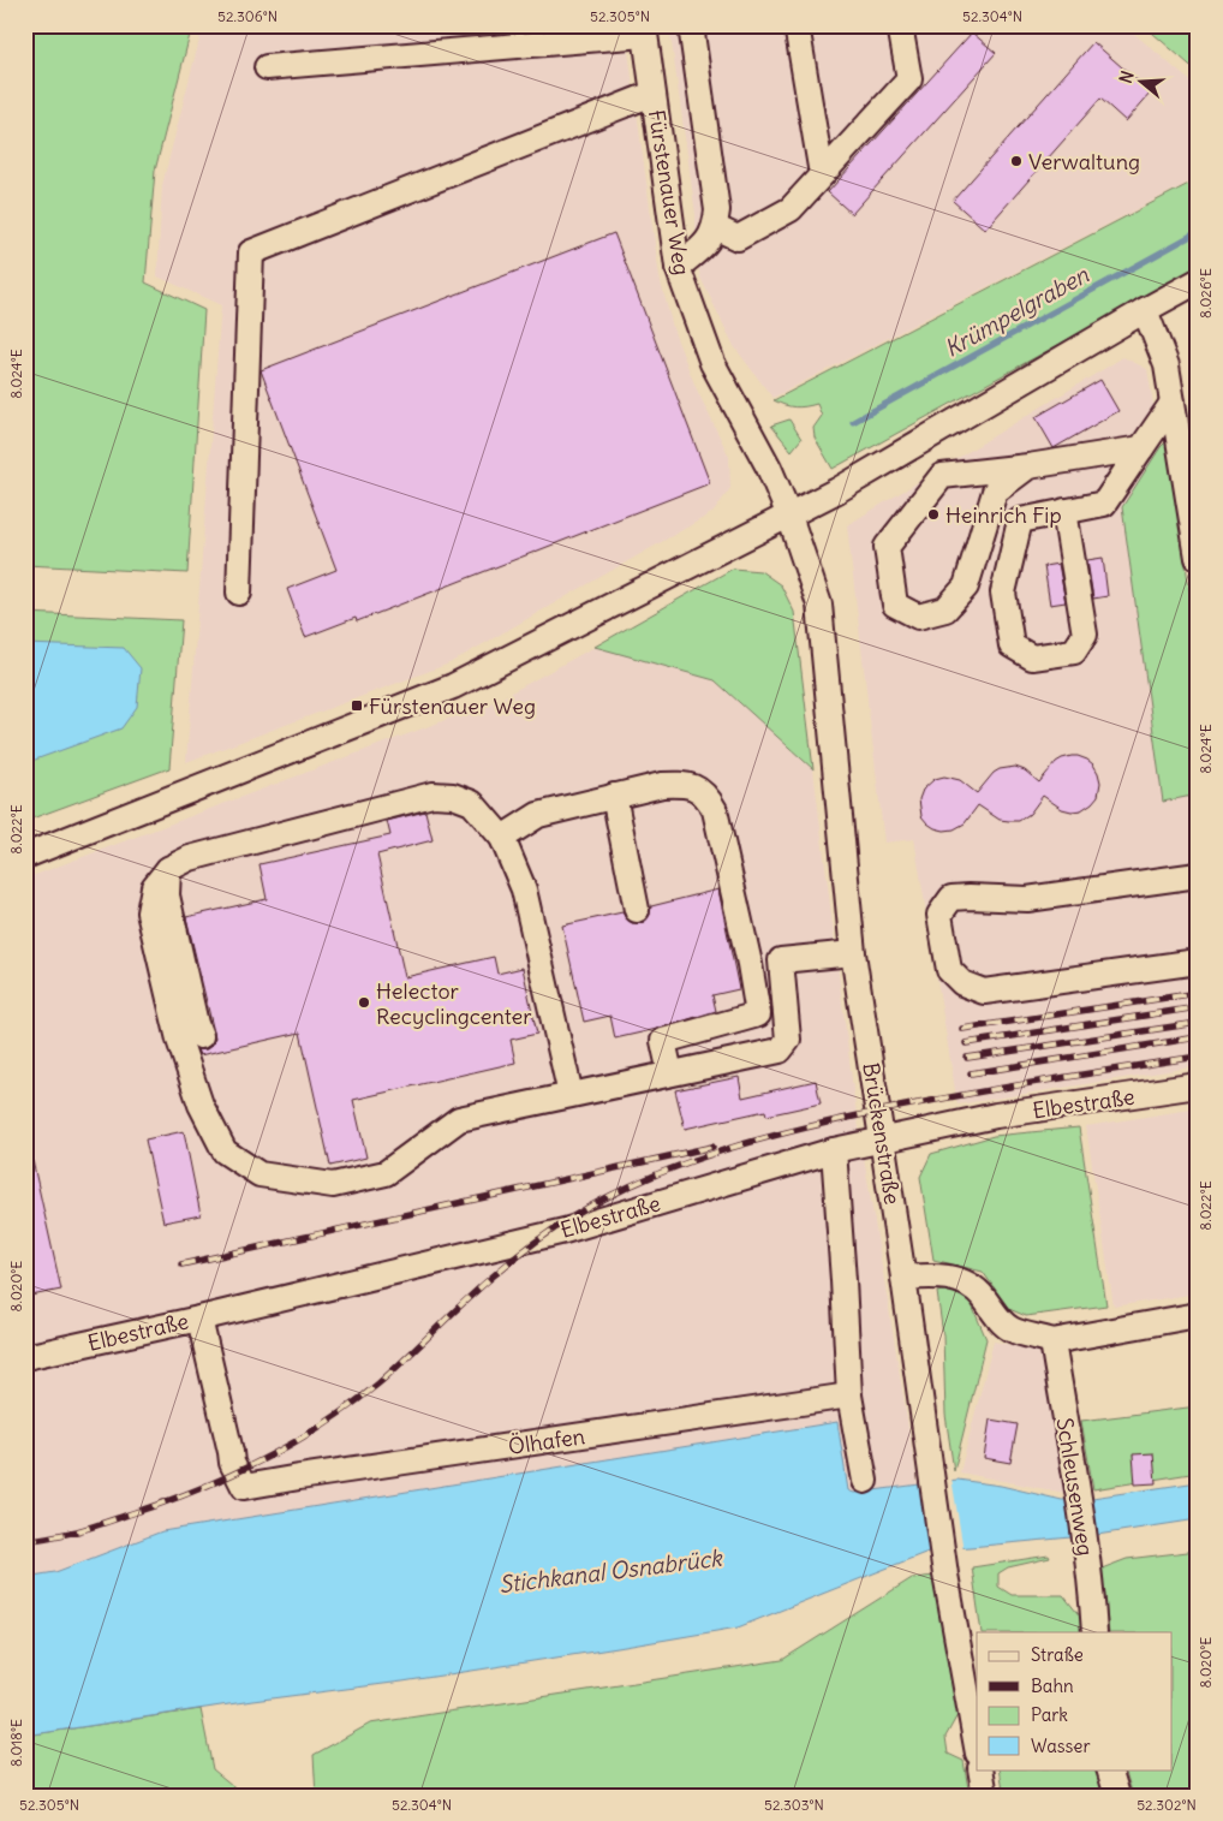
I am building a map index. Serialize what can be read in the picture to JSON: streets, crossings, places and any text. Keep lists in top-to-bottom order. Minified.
{"streets":{"street":["Fürstenauer Weg","Elbestraße","Brückenstraße","Ölhafen","Schleusenweg"]},"crossings":[["Fürstenauer Weg","Brückenstraße"],["Elbestraße","Brückenstraße"],["Elbestraße","Ölhafen"]],"water":["Krümpelgraben","Stichkanal Osnabrück"],"places":{"other":["Verwaltung","Heinrich Fip","Helector Recyclingcenter"],"transit":["Fürstenauer Weg"]},"legend":["Straße","Bahn","Park","Wasser"],"north":"left","coordinates":["52.306°N","52.305°N","52.304°N","8.026°E","8.024°E","8.022°E","8.020°E","8.018°E","52.303°N","52.302°N"]}
